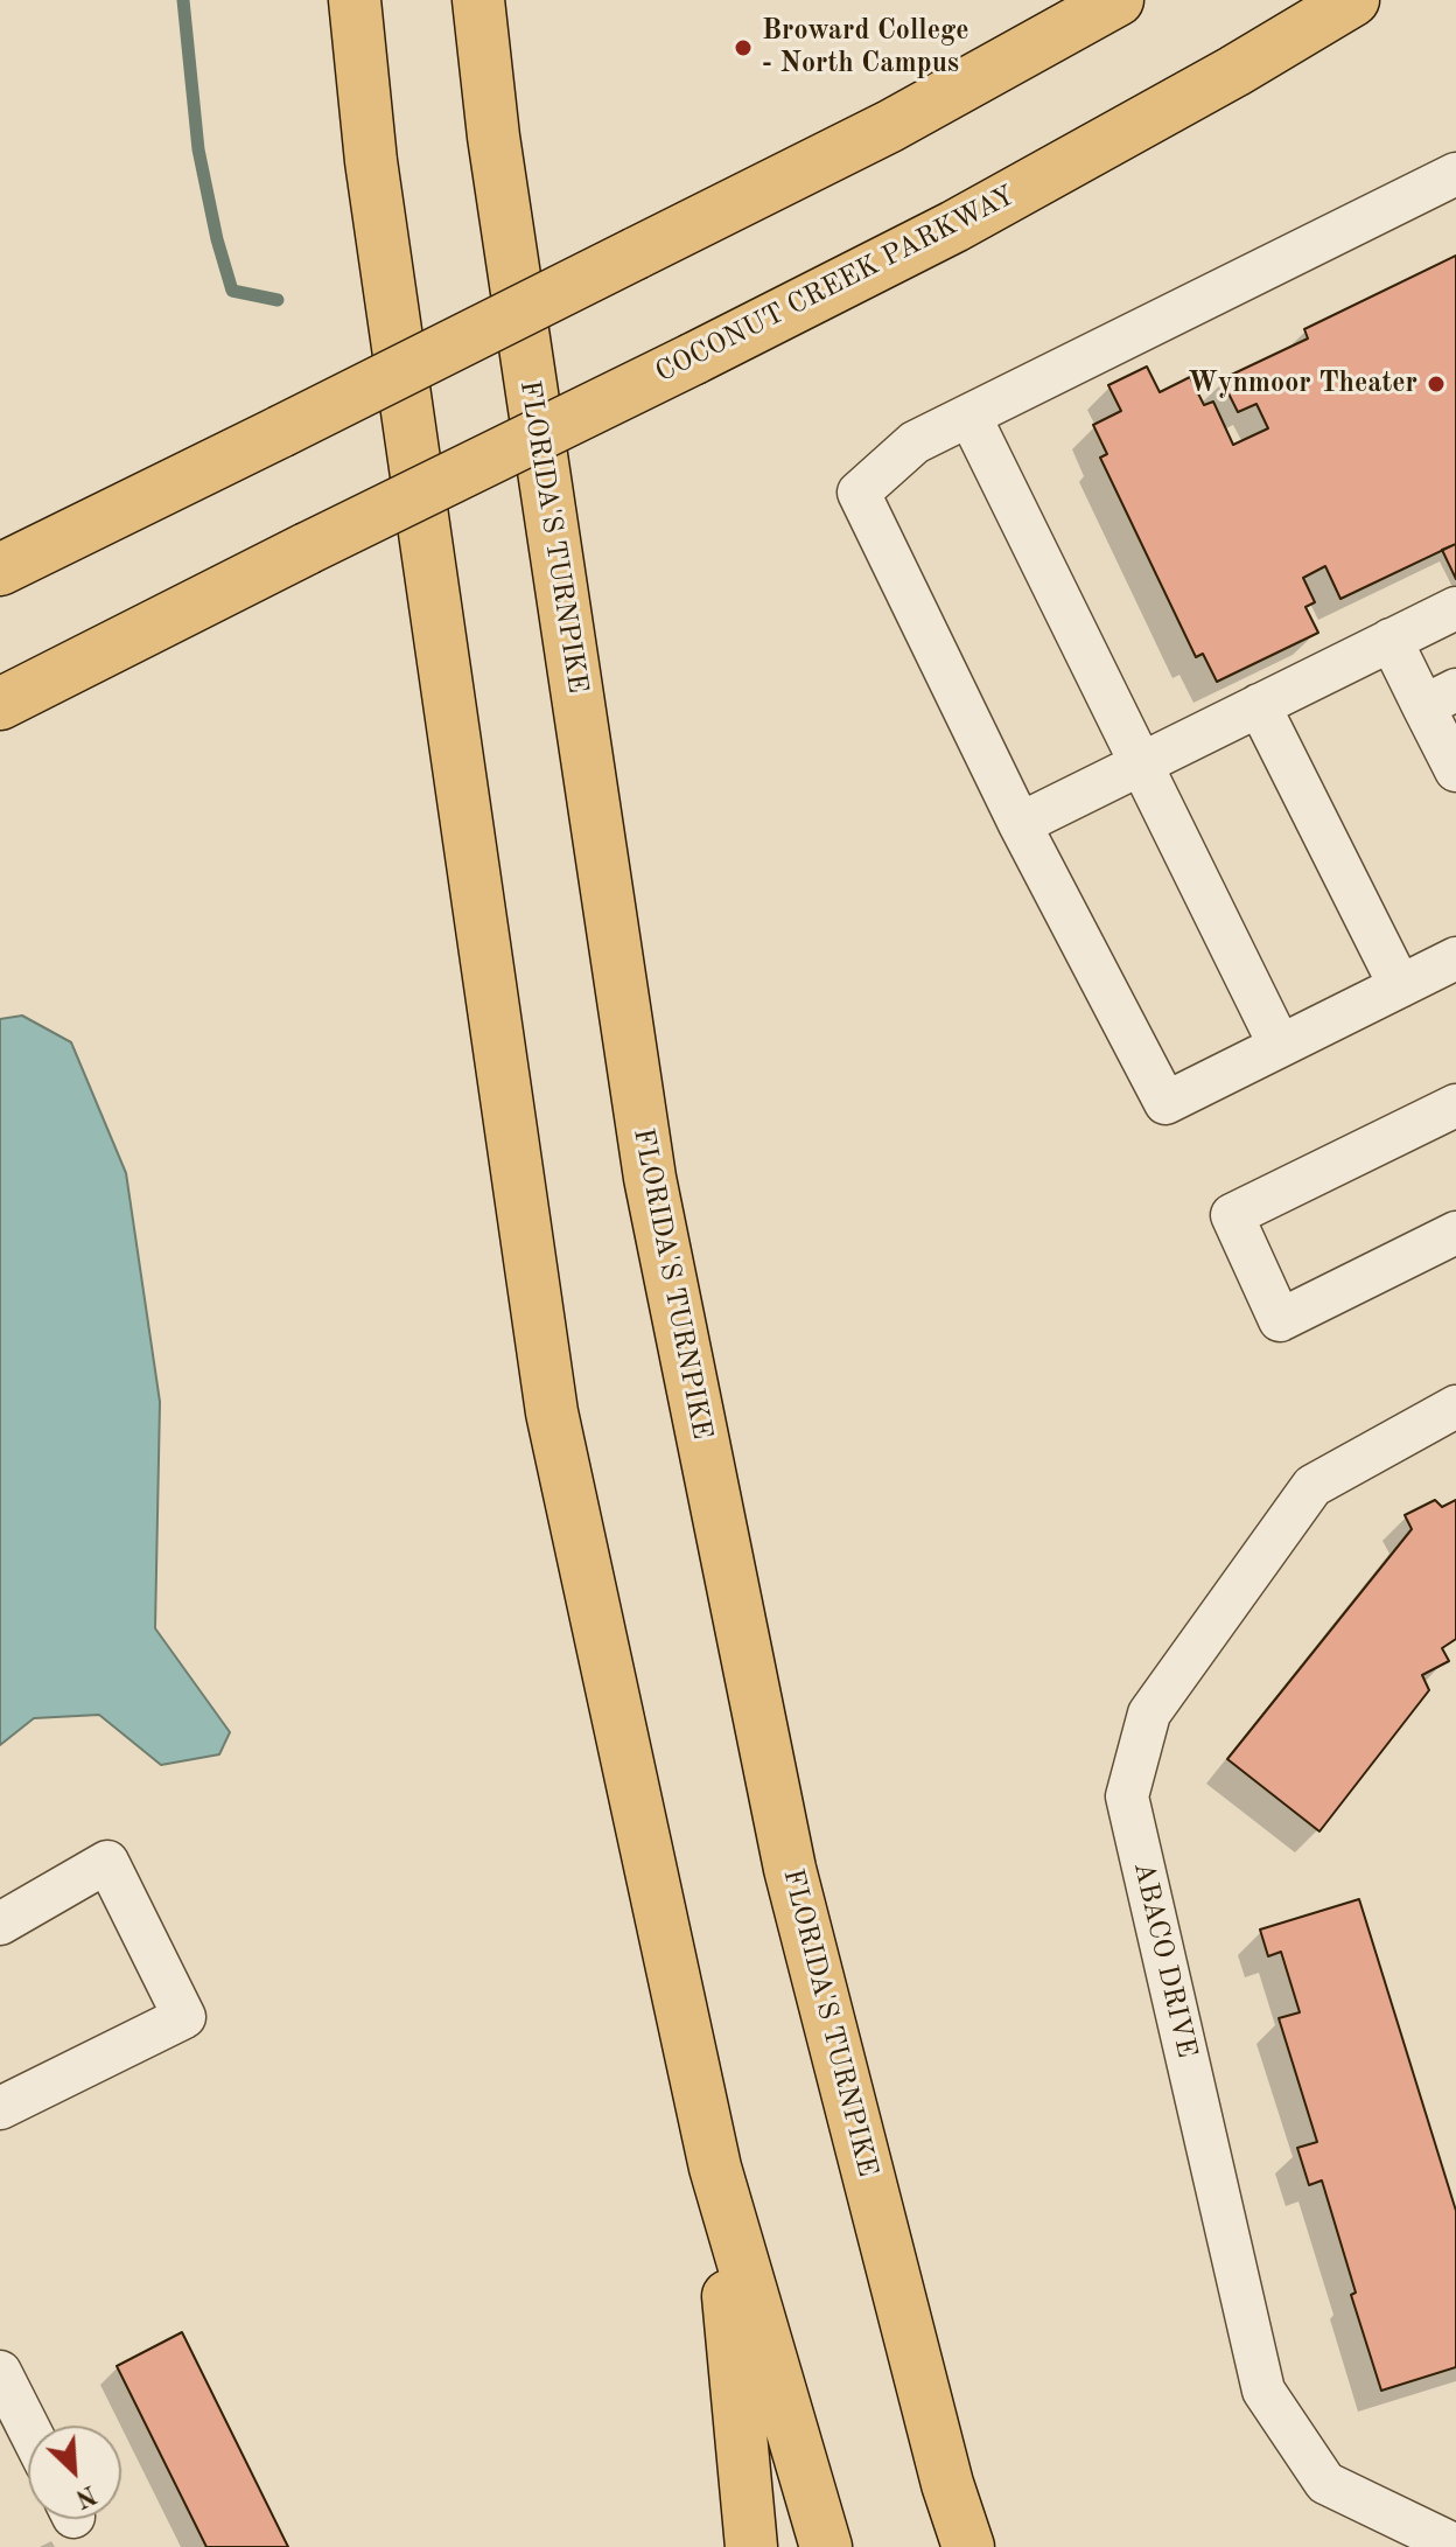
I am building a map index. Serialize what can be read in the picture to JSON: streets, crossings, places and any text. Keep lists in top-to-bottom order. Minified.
{"streets":{"main road":["COCONUT CREEK PARKWAY","FLORIDA'S TURNPIKE"],"street":["ABACO DRIVE"]},"places":["Broward College - North Campus","Wynmoor Theater"],"north":"bottom right"}
